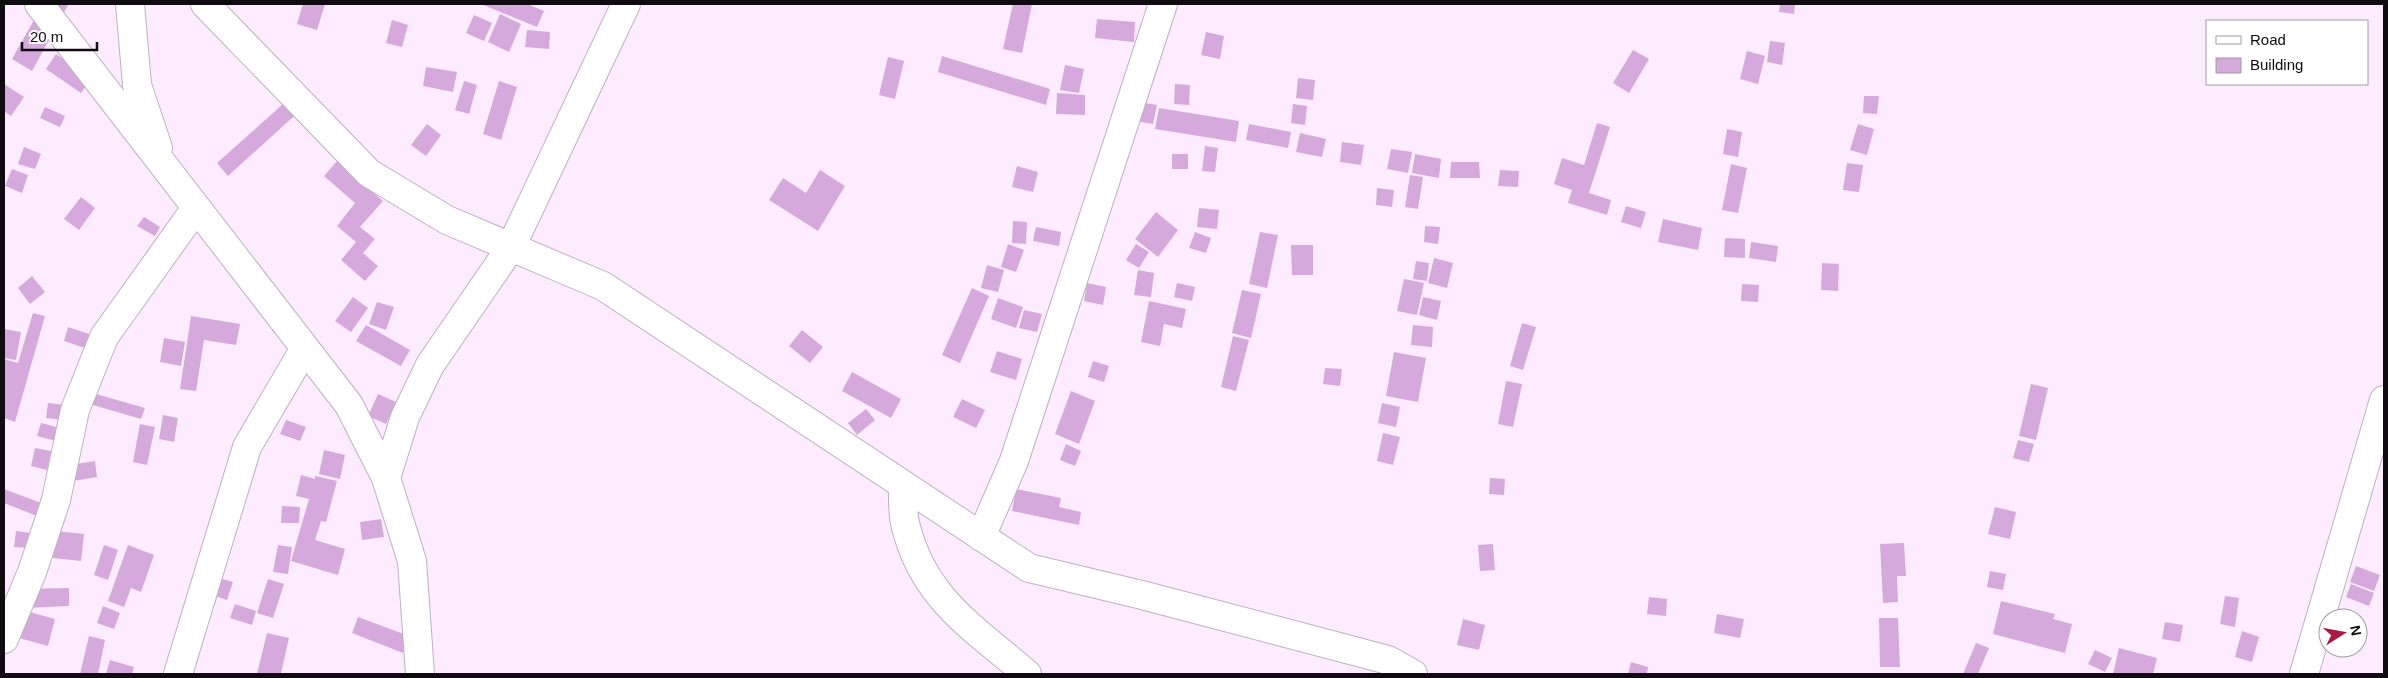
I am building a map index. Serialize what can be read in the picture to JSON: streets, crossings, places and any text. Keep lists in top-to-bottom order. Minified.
{"legend":["Road","Building"],"scale_bar":"20 m","north":"right"}
